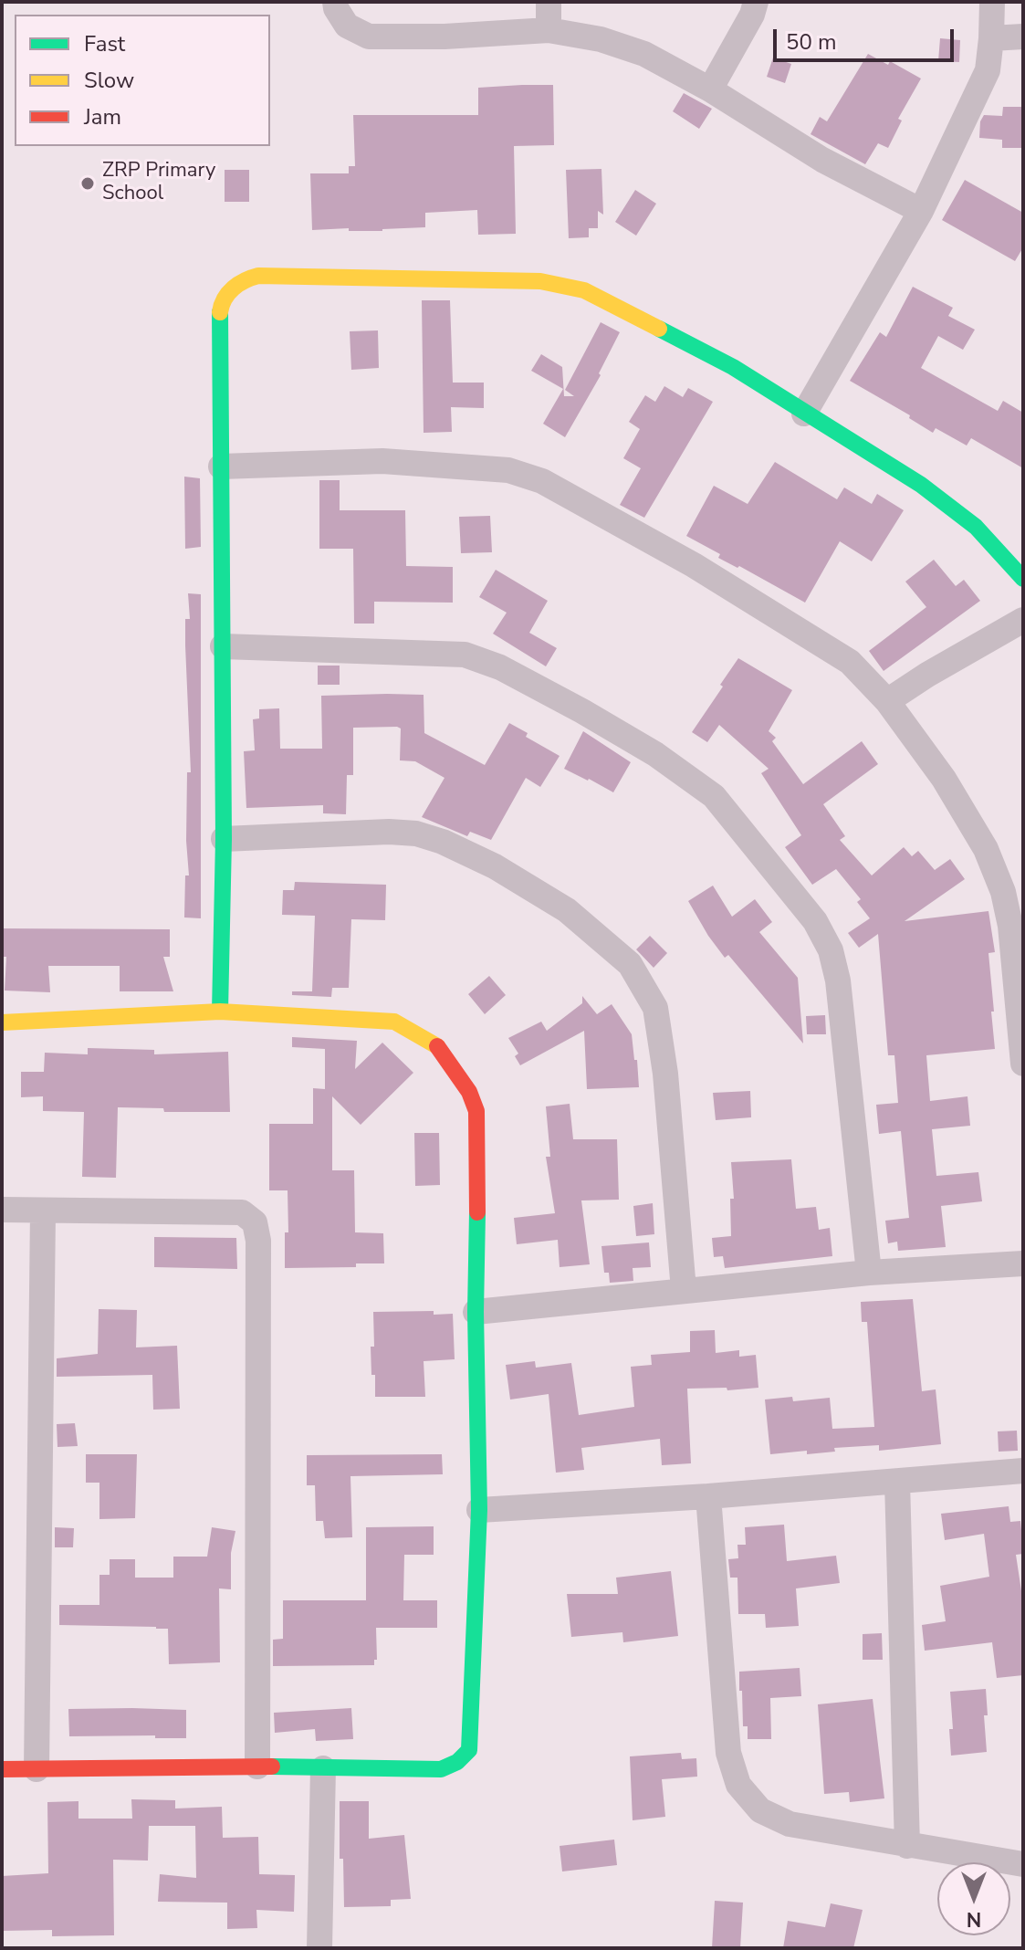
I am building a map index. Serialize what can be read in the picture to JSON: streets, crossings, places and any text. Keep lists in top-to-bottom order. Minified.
{"places":["ZRP Primary School"],"legend":["Fast","Slow","Jam"],"scale_bar":"50 m","north":"bottom"}
